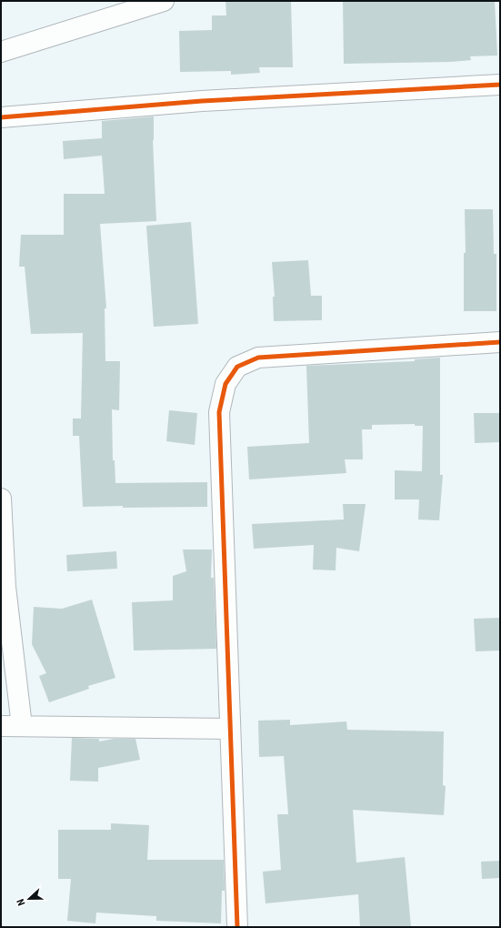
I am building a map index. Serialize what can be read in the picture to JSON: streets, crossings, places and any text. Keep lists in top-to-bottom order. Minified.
{"north":"left"}
